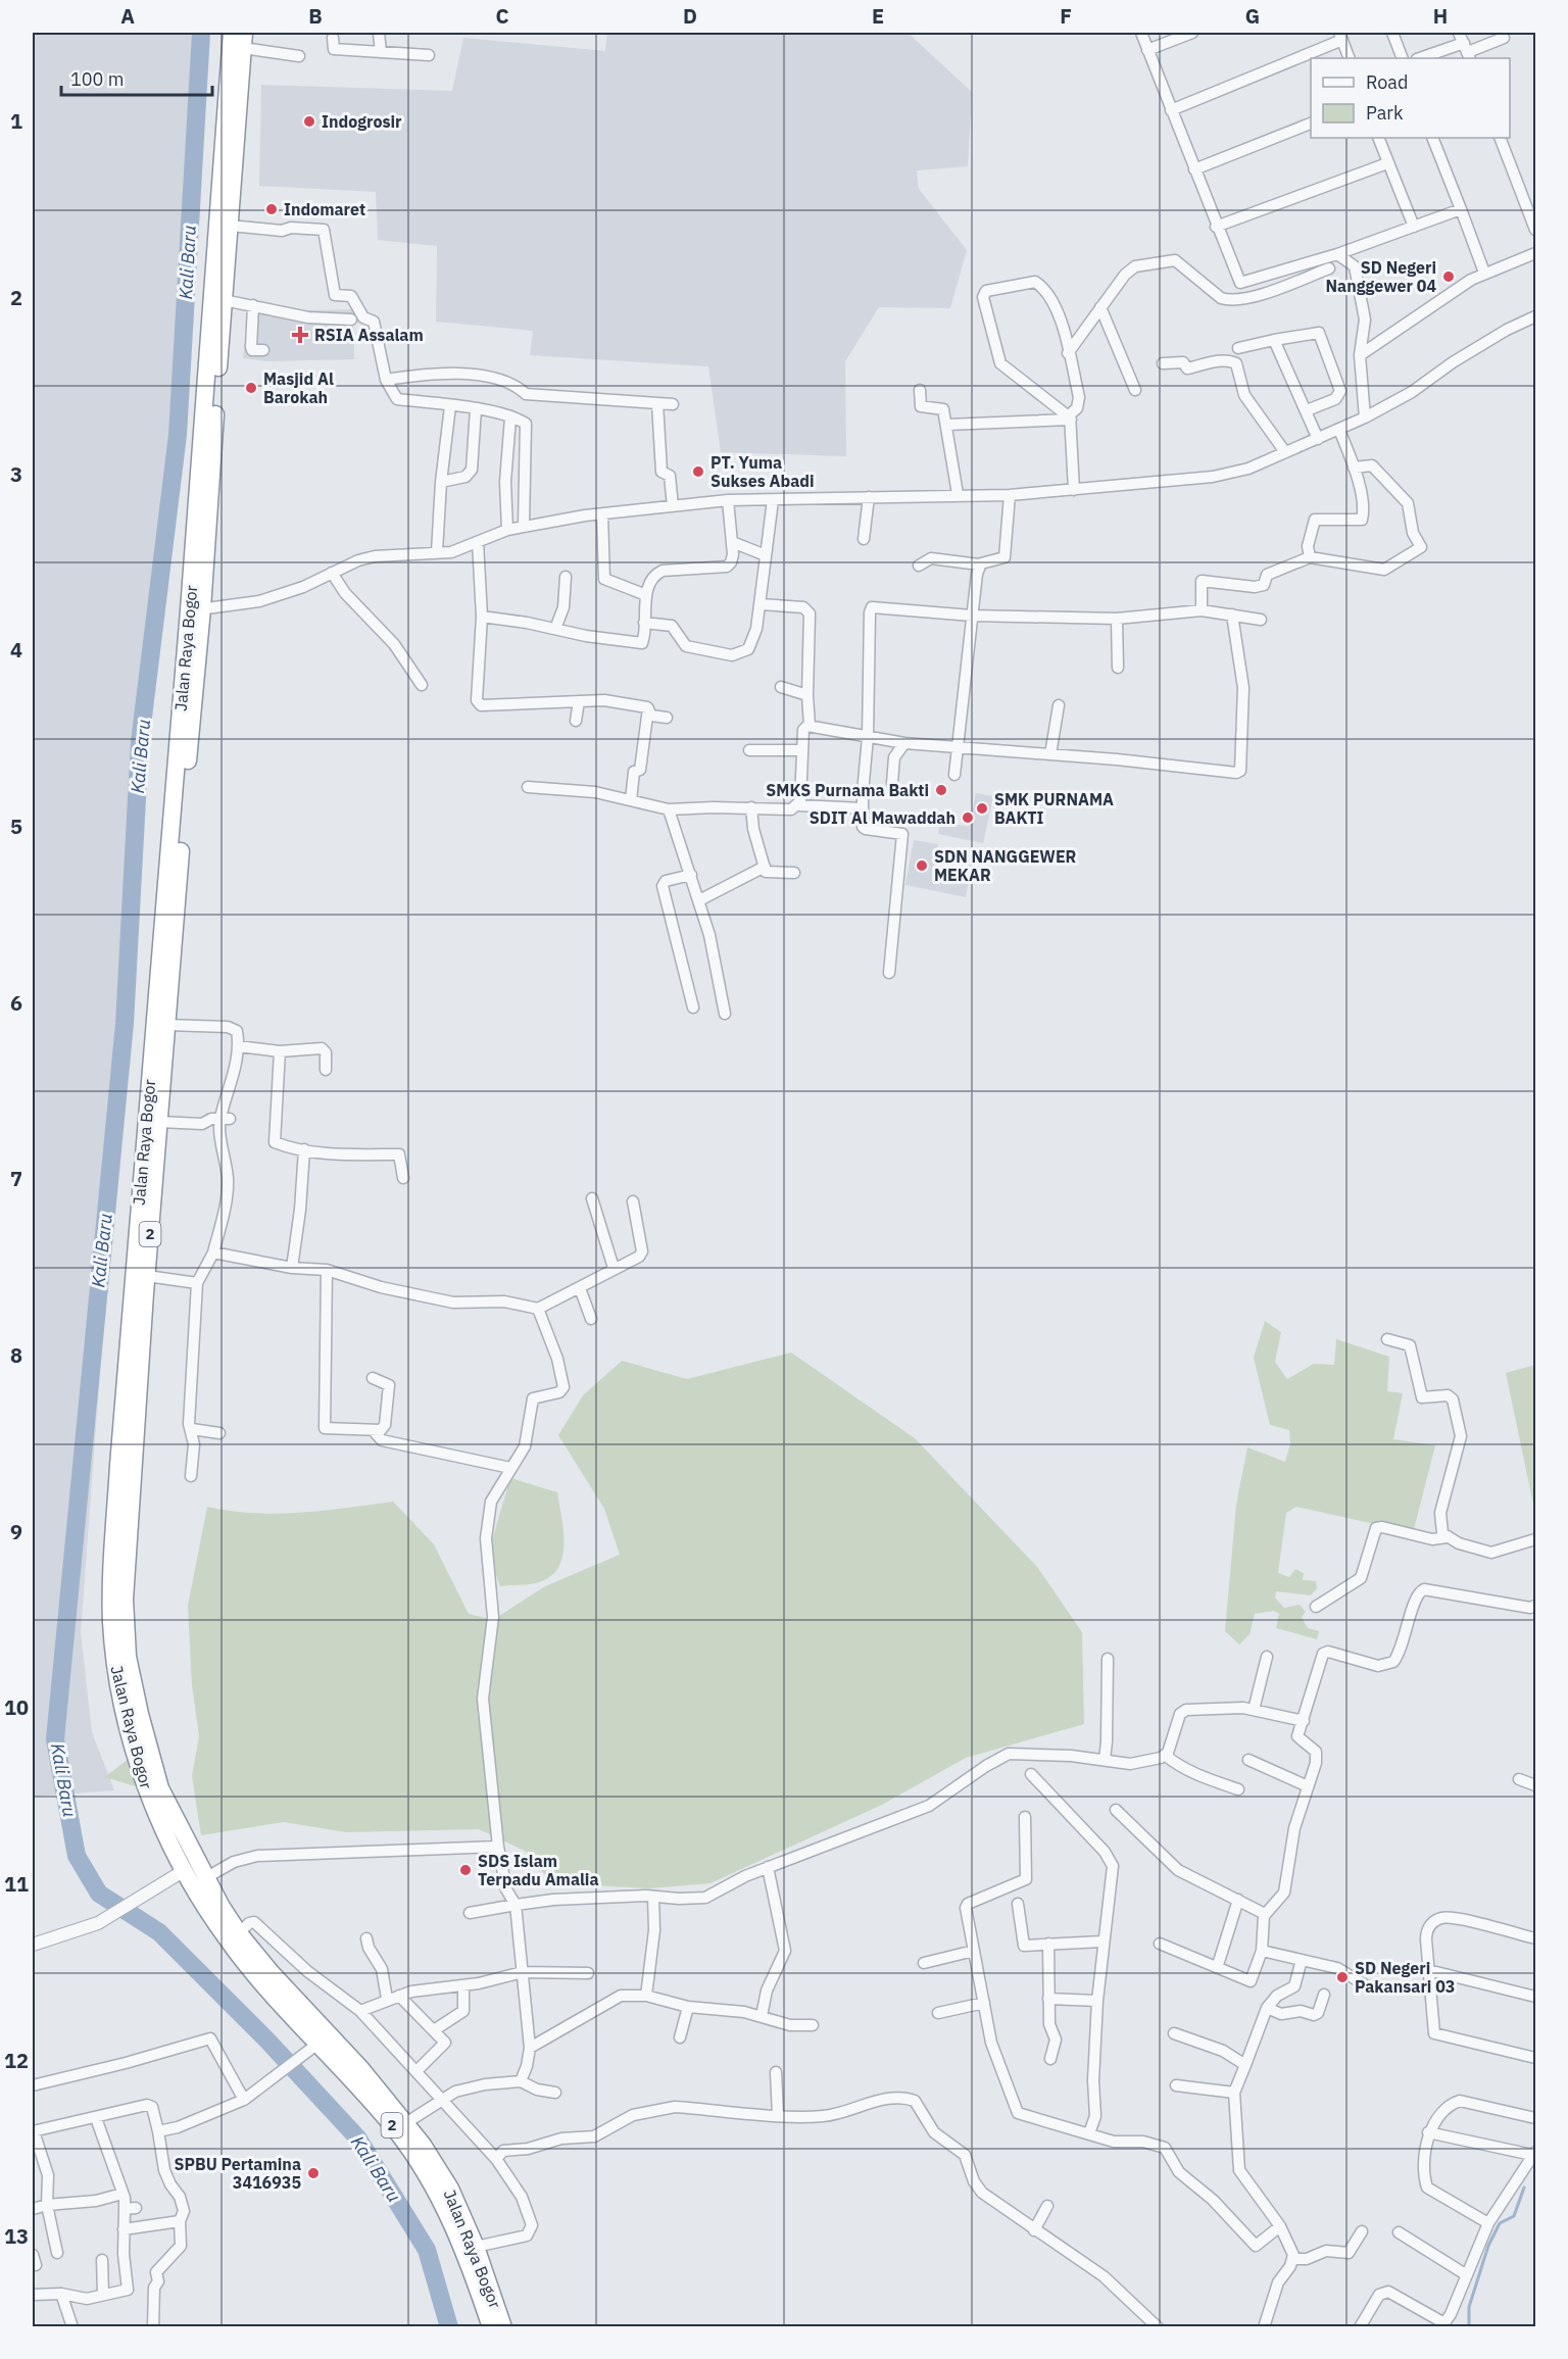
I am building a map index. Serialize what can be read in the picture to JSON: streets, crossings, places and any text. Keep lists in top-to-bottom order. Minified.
{"streets":{"highway":["Jalan Raya Bogor","2"]},"water":["Kali Baru"],"places":{"other":["Indogrosir","Indomaret","SD Negeri Nanggewer 04","Masjid Al Barokah","PT. Yuma Sukses Abadi","SMKS Purnama Bakti","SMK PURNAMA BAKTI","SDIT Al Mawaddah","SDN NANGGEWER MEKAR","SDS Islam Terpadu Amalia","SD Negeri Pakansari 03","SPBU Pertamina 3416935"],"health":["RSIA Assalam"]},"legend":["Road","Park"],"scale_bar":"100 m","grid":{"columns":["A","B","C","D","E","F","G","H"],"rows":["1","2","3","4","5","6","7","8","9","10","11","12","13"]}}
